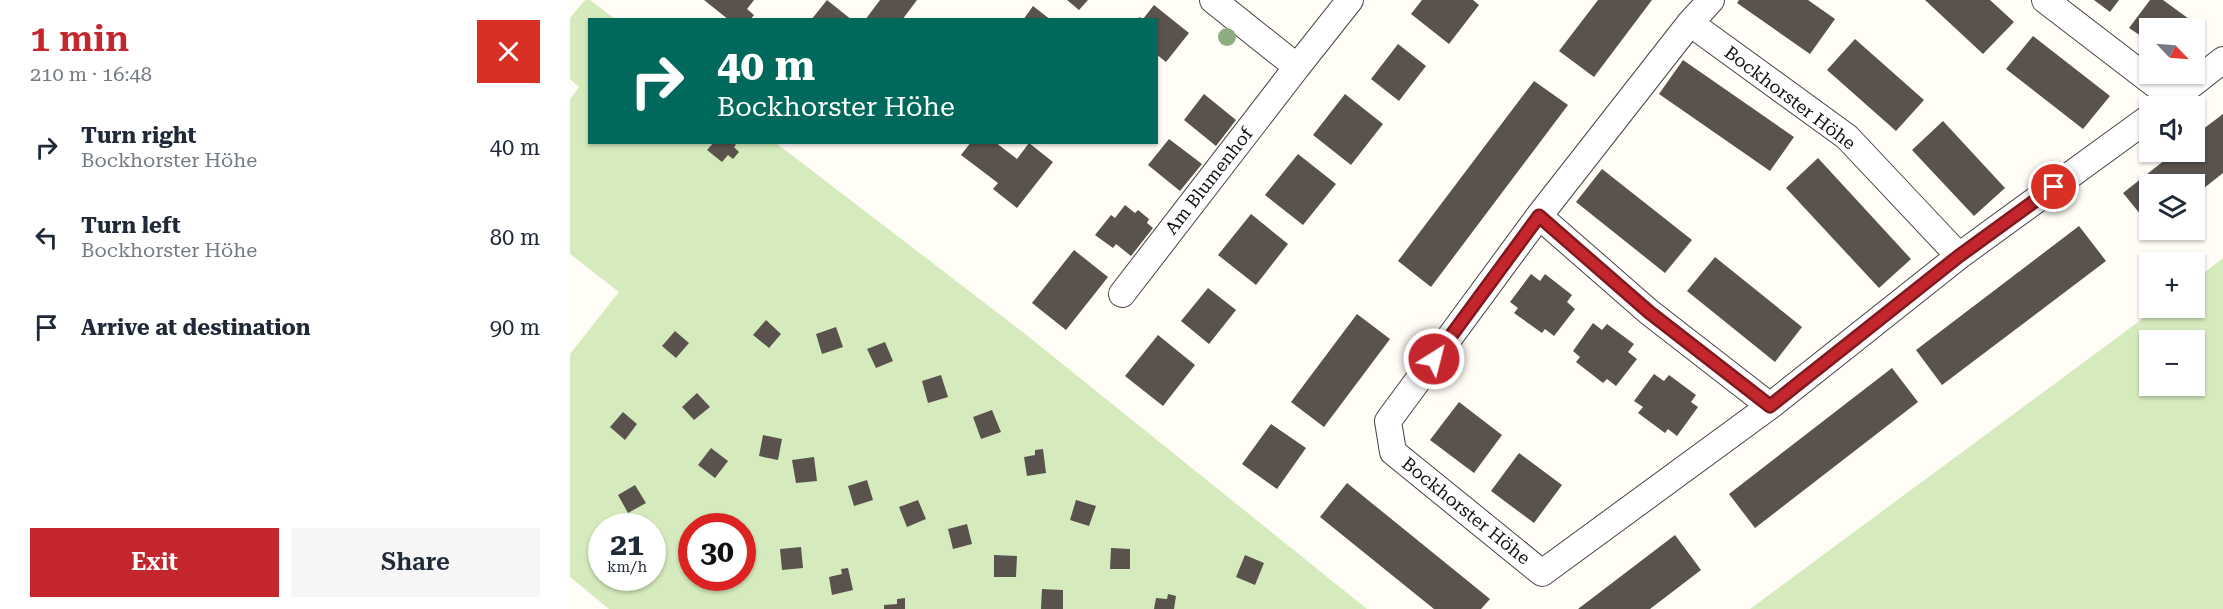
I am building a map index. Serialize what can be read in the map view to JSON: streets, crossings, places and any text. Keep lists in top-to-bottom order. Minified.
{"streets":{"street":["Bockhorster Höhe","Am Blumenhof"]},"north":"bottom right","page":{"heading":["1 min","210 m · 16:48"],"map_buttons":["+","−"],"turn":["40 m","Bockhorster Höhe"],"list":[{"name":"Turn right","note":"Bockhorster Höhe","value":"40 m"},{"name":"Turn left","note":"Bockhorster Höhe","value":"80 m"},{"name":"Arrive at destination","value":"90 m"}],"speed":"21 km/h","limit":"30","buttons":["Exit","Share"]}}
